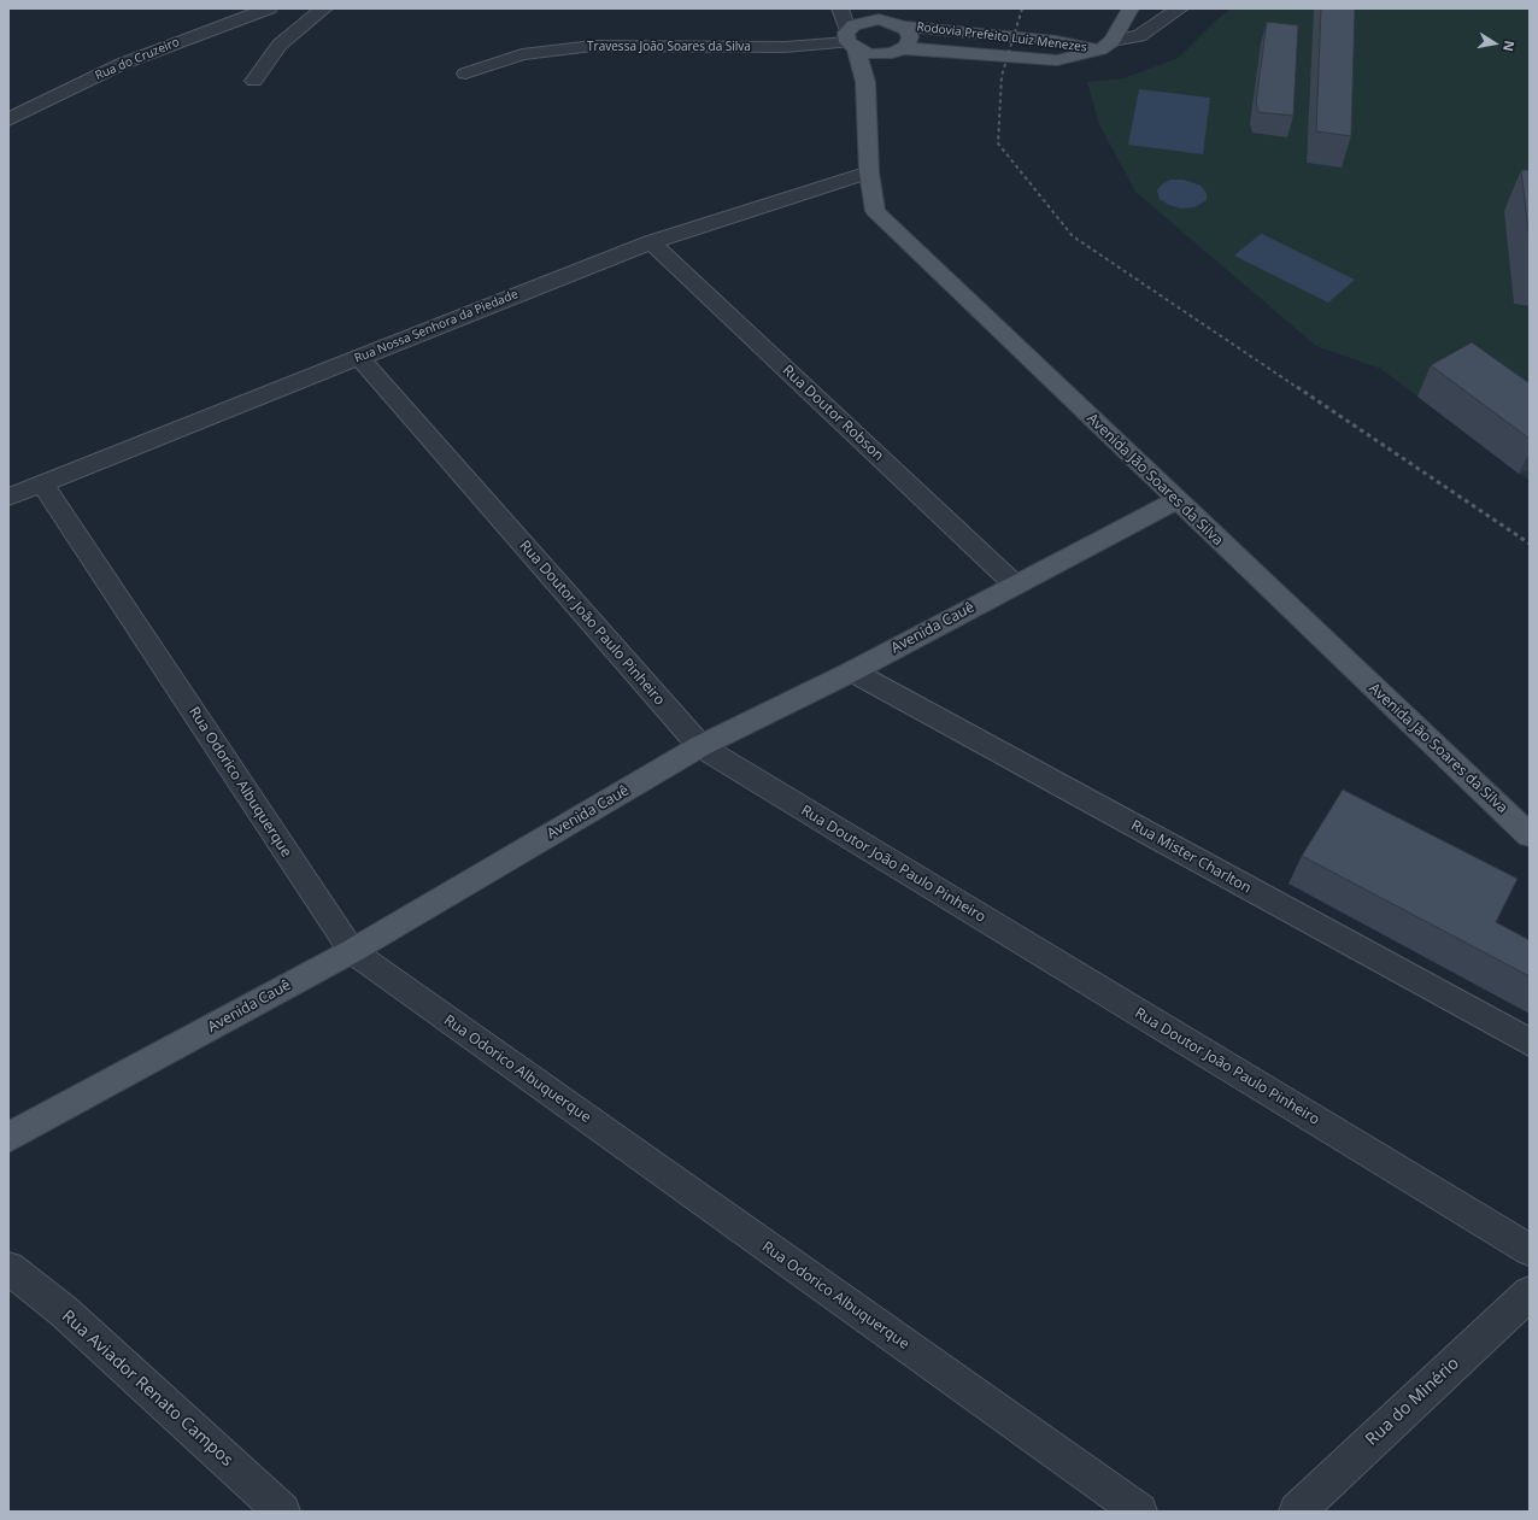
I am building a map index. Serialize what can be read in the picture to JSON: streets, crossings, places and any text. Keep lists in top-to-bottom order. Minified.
{"streets":{"main road":["Rodovia Prefeito Luiz Menezes","Avenida Jão Soares da Silva","Avenida Cauê"],"street":["Travessa João Soares da Silva","Rua do Cruzeiro","Rua Nossa Senhora da Piedade","Rua Doutor Robson","Rua Doutor João Paulo Pinheiro","Rua Odorico Albuquerque","Rua Mister Charlton","Rua Aviador Renato Campos","Rua do Minério"]},"crossings":[["Rodovia Prefeito Luiz Menezes","Travessa João Soares da Silva"],["Rodovia Prefeito Luiz Menezes","Avenida Jão Soares da Silva"],["Travessa João Soares da Silva","Avenida Jão Soares da Silva"],["Rua Nossa Senhora da Piedade","Rua Doutor Robson"],["Rua Nossa Senhora da Piedade","Avenida Jão Soares da Silva"],["Rua Nossa Senhora da Piedade","Rua Doutor João Paulo Pinheiro"],["Rua Nossa Senhora da Piedade","Rua Odorico Albuquerque"],["Rua Doutor Robson","Avenida Cauê"],["Avenida Jão Soares da Silva","Avenida Cauê"],["Rua Doutor João Paulo Pinheiro","Avenida Cauê"],["Avenida Cauê","Rua Odorico Albuquerque"],["Avenida Cauê","Rua Mister Charlton"]],"north":"right"}
